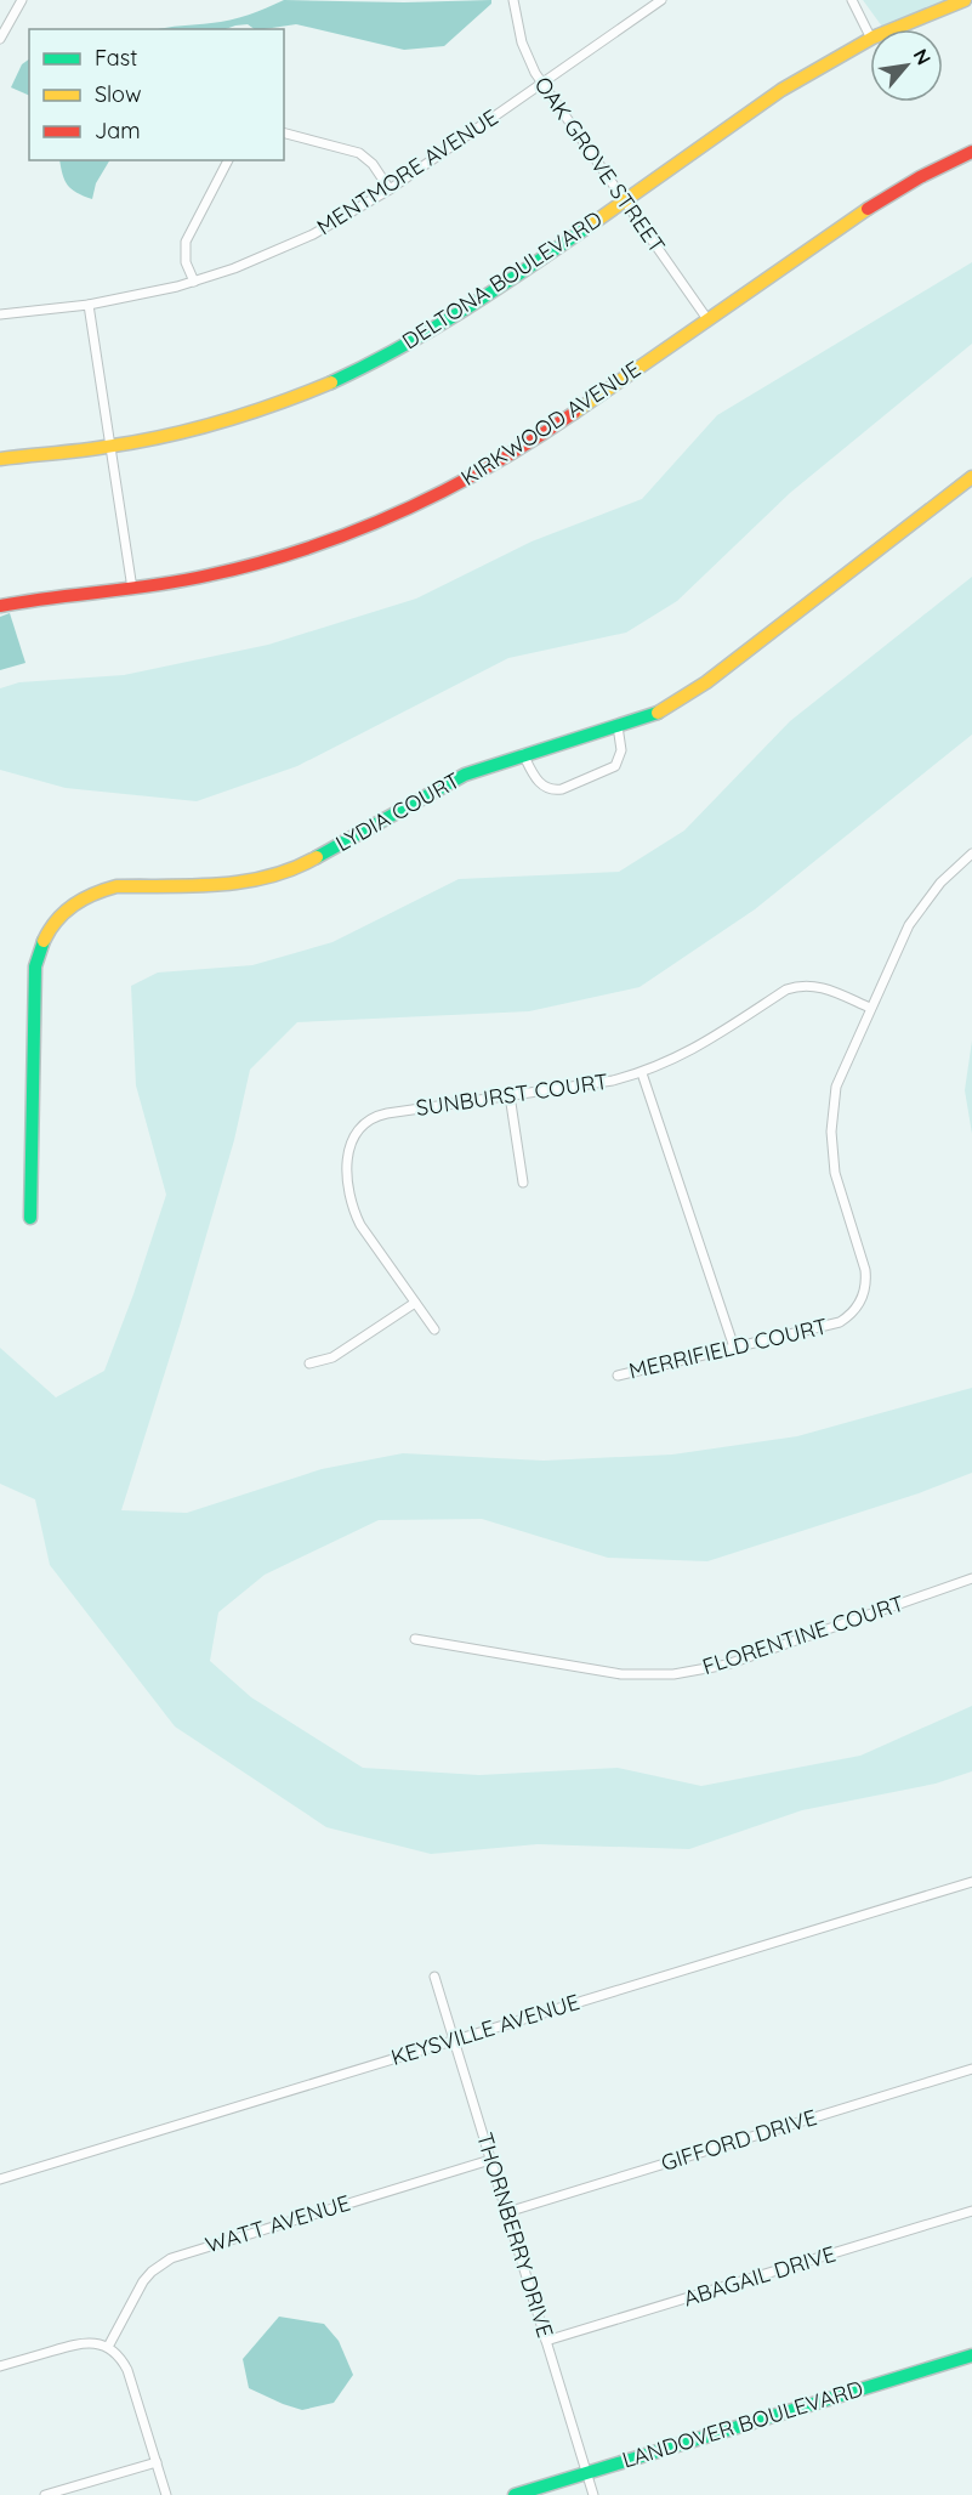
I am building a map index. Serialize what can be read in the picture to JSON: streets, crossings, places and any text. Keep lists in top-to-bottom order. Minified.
{"streets":{"street":["OAK GROVE STREET","MENTMORE AVENUE","DELTONA BOULEVARD","KIRKWOOD AVENUE","LYDIA COURT","SUNBURST COURT","MERRIFIELD COURT","FLORENTINE COURT","KEYSVILLE AVENUE","GIFFORD DRIVE","WATT AVENUE","THORNBERRY DRIVE","ABAGAIL DRIVE","LANDOVER BOULEVARD"]},"crossings":[["OAK GROVE STREET","MENTMORE AVENUE"],["OAK GROVE STREET","DELTONA BOULEVARD"],["OAK GROVE STREET","KIRKWOOD AVENUE"],["SUNBURST COURT","MERRIFIELD COURT"],["KEYSVILLE AVENUE","THORNBERRY DRIVE"],["GIFFORD DRIVE","THORNBERRY DRIVE"],["WATT AVENUE","THORNBERRY DRIVE"],["THORNBERRY DRIVE","ABAGAIL DRIVE"],["THORNBERRY DRIVE","LANDOVER BOULEVARD"]],"legend":["Fast","Slow","Jam"],"north":"top right"}
